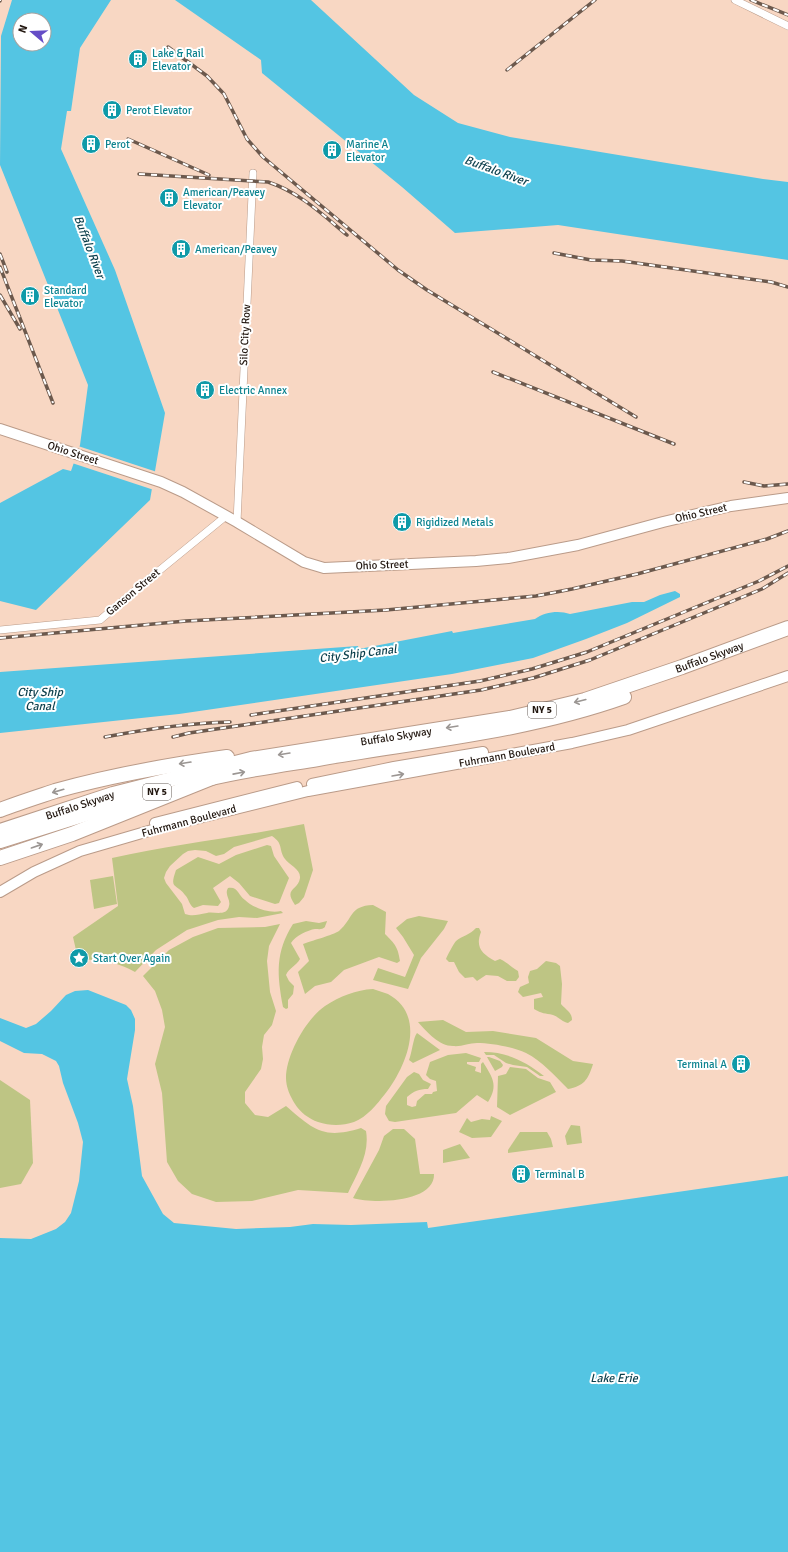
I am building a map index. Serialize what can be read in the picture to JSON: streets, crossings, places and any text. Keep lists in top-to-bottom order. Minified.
{"streets":{"highway":["Buffalo Skyway","NY 5"],"street":["Silo City Row","Ohio Street","Ganson Street","Fuhrmann Boulevard"]},"crossings":[["Silo City Row","Ohio Street"],["Ohio Street","Ganson Street"]],"water":["Buffalo River","City Ship Canal","Lake Erie"],"places":{"building":["Lake & Rail Elevator","Perot Elevator","Perot","Marine A Elevator","American/Peavey Elevator","American/Peavey","Standard Elevator","Electric Annex","Rigidized Metals","Terminal A","Terminal B"],"place":["Start Over Again"]},"north":"left"}
